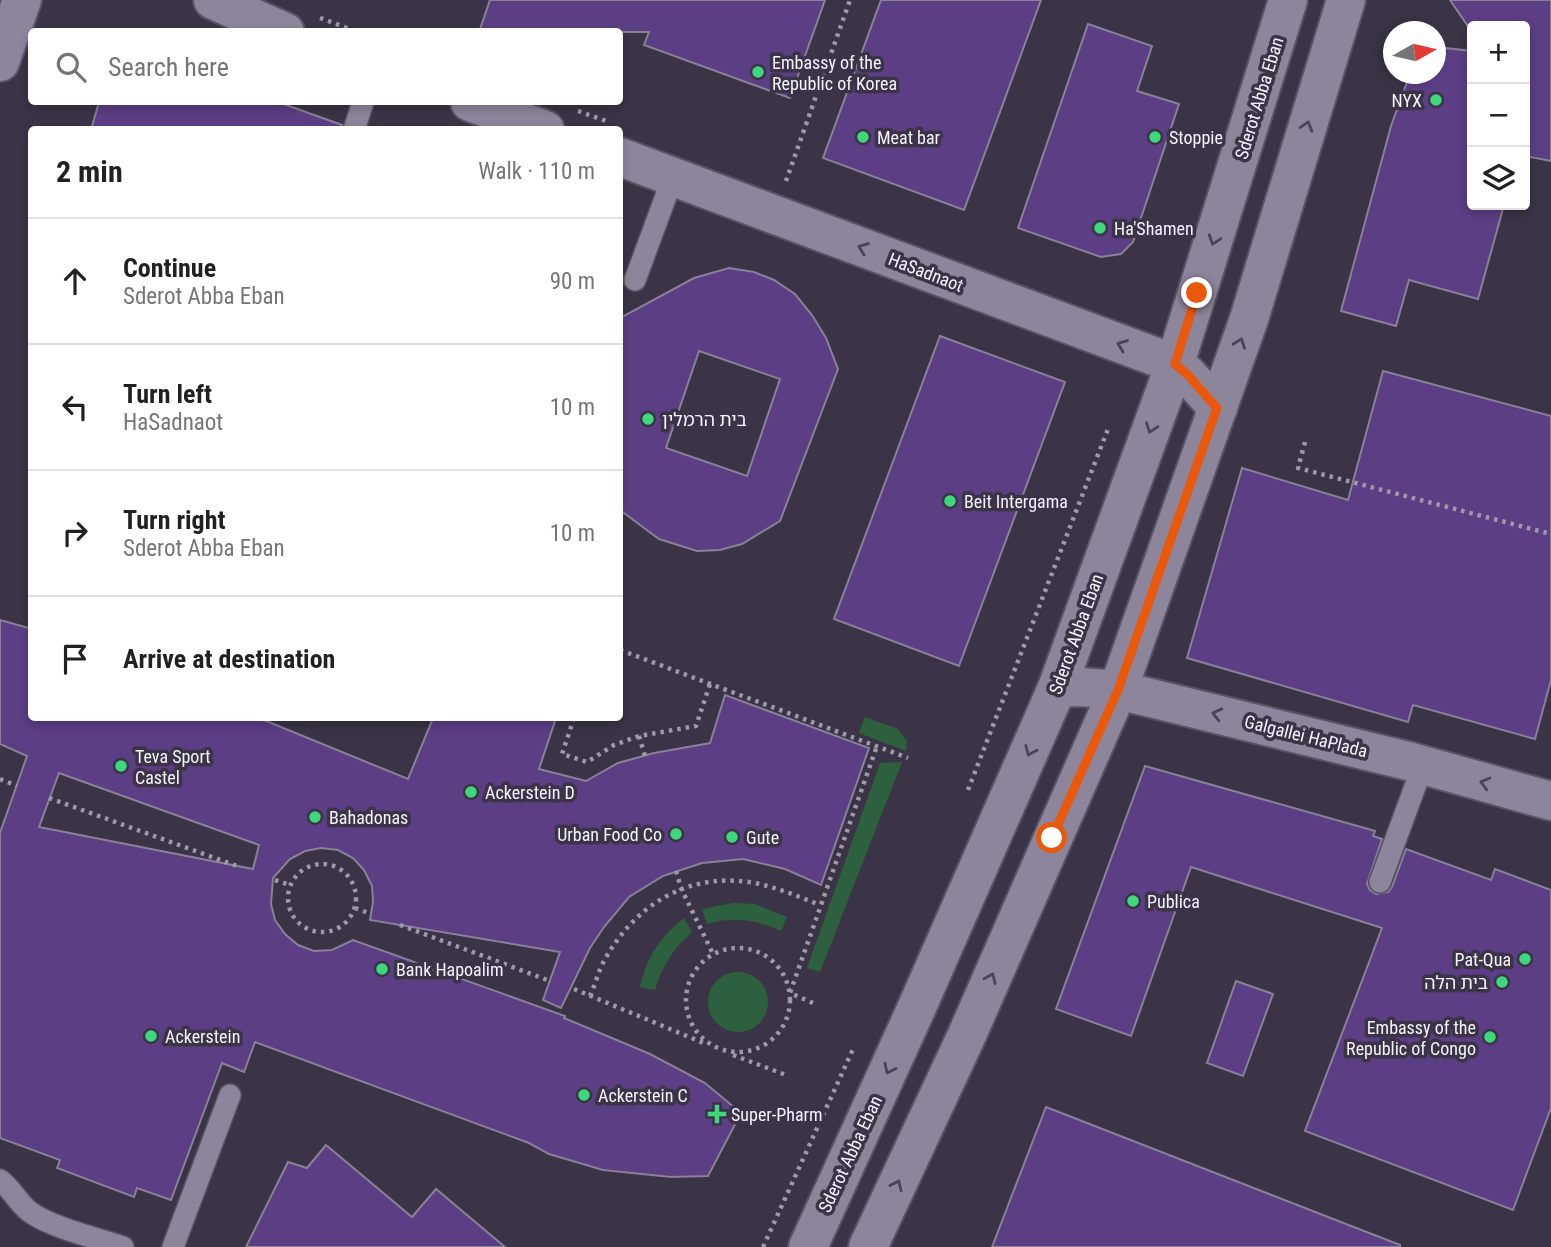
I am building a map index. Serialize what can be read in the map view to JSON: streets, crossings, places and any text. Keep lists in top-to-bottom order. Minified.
{"streets":{"main road":["Sderot Abba Eban","HaSadnaot","Galgallei HaPlada"]},"crossings":[["Sderot Abba Eban","HaSadnaot"],["Sderot Abba Eban","Galgallei HaPlada"]],"one_way":["HaSadnaot","Galgallei HaPlada"],"places":{"other":["Embassy of the Republic of Korea","NYX","Meat bar","Stoppie","Ha'Shamen","בית הרמלין","Beit Intergama","Teva Sport Castel","Ackerstein D","Bahadonas","Urban Food Co","Gute","Publica","Pat-Qua","Bank Hapoalim","בית הלה","Ackerstein","Embassy of the Republic of Congo","Ackerstein C"],"health":["Super-Pharm"]},"north":"right","page":{"map_buttons":["+","−"],"search":"Search here","heading":["2 min","Walk · 110 m"],"list":[["Continue","Sderot Abba Eban","90 m"],["Turn left","HaSadnaot","10 m"],["Turn right","Sderot Abba Eban","10 m"],"Arrive at destination"]}}
